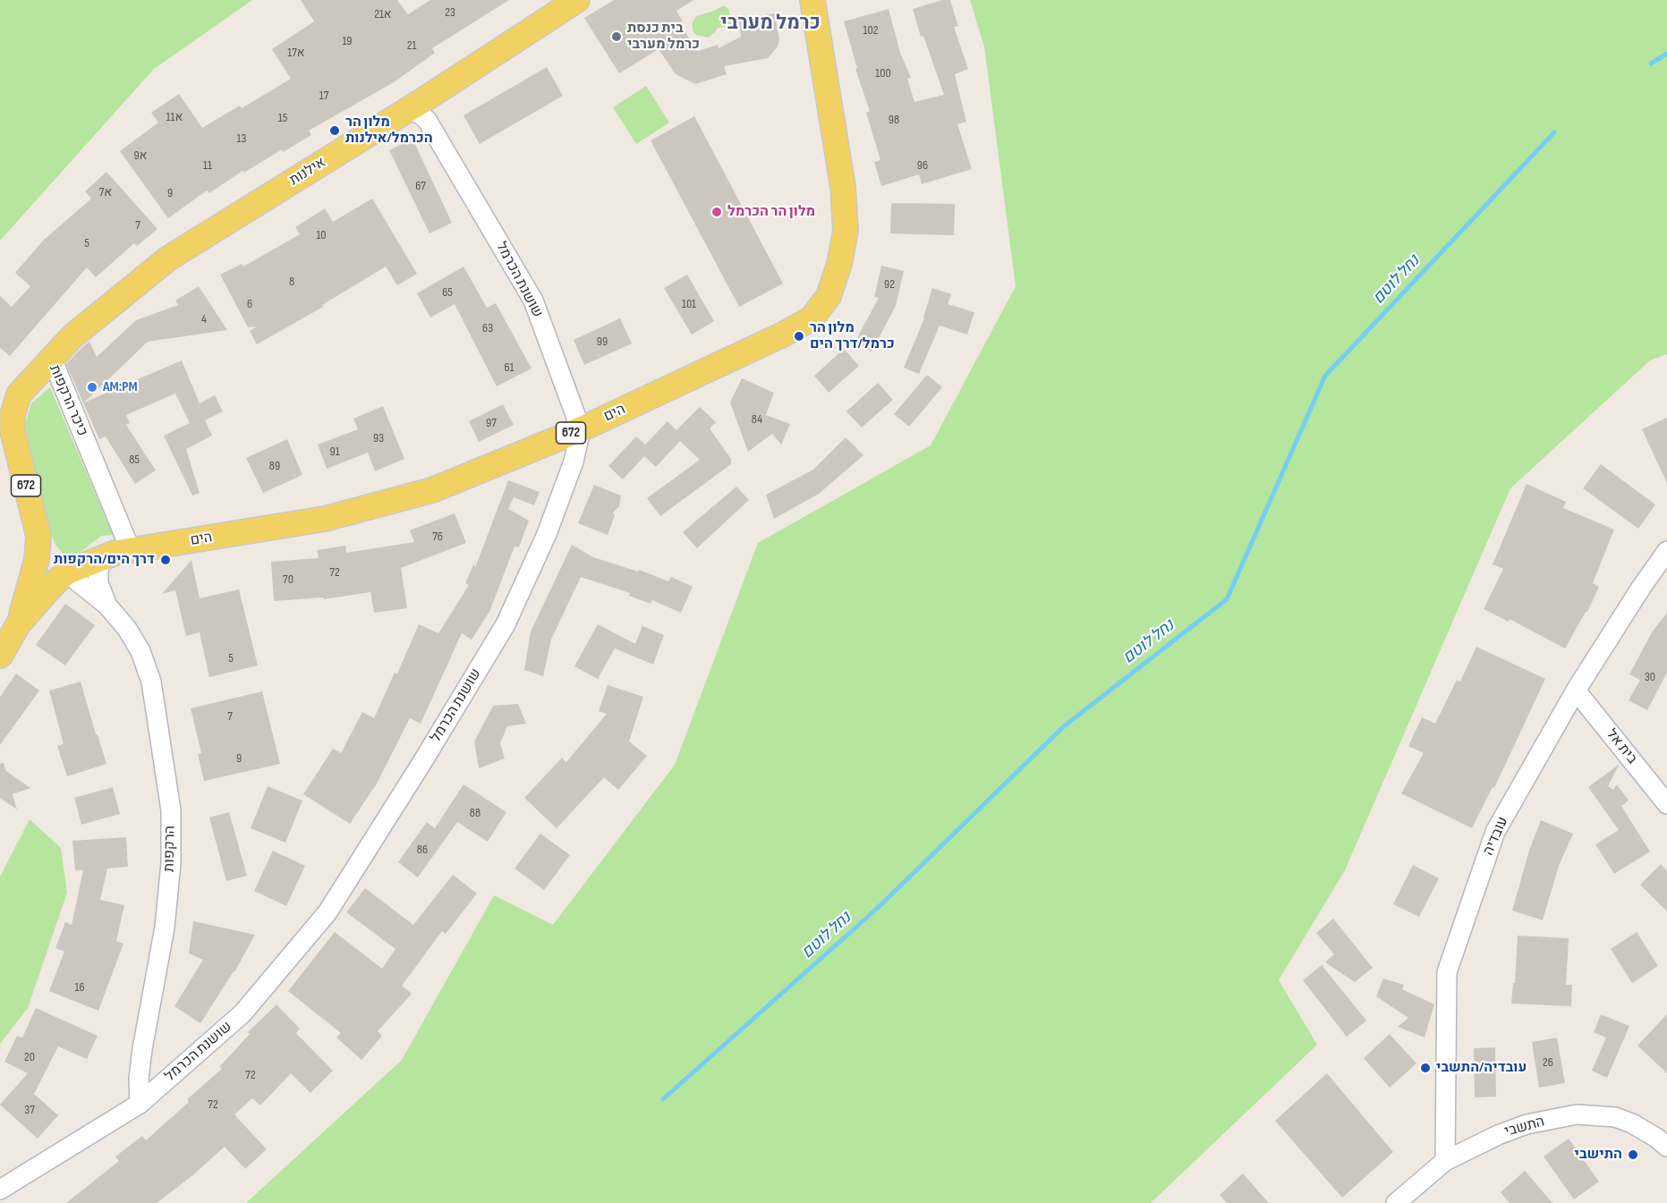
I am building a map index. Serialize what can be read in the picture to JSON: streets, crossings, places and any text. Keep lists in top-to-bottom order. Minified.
{"streets":{"main road":["אילנות","כיכר הרקפות","הים","672"],"street":["שושנת הכרמל","בית אל","עובדיה","הרקפות","התשבי"]},"crossings":[["אילנות","שושנת הכרמל"],["אילנות","כיכר הרקפות"],["שושנת הכרמל","הים"],["שושנת הכרמל","הרקפות"],["כיכר הרקפות","הים"],["כיכר הרקפות","672"],["הים","672"],["הים","הרקפות"],["בית אל","עובדיה"],["עובדיה","התשבי"]],"districts":["כרמל מערבי"],"water":["נחל לוטם"],"places":["בית כנסת כרמל מערבי","מלון הר הכרמל/אילנות","מלון הר הכרמל","מלון הר כרמל/דרך הים","AM:PM","דרך הים/הרקפות","עובדיה/התשבי","התישבי"],"house_numbers":["23","21א","102","19","21","17א","100","17","11א","15","98","13","9א","11","96","67","7א","9","7","10","5","8","92","65","6","101","4","63","99","61","84","97","93","91","85","89","76","72","70","5","30","7","9","88","86","16","20","26","72","72","37"]}
